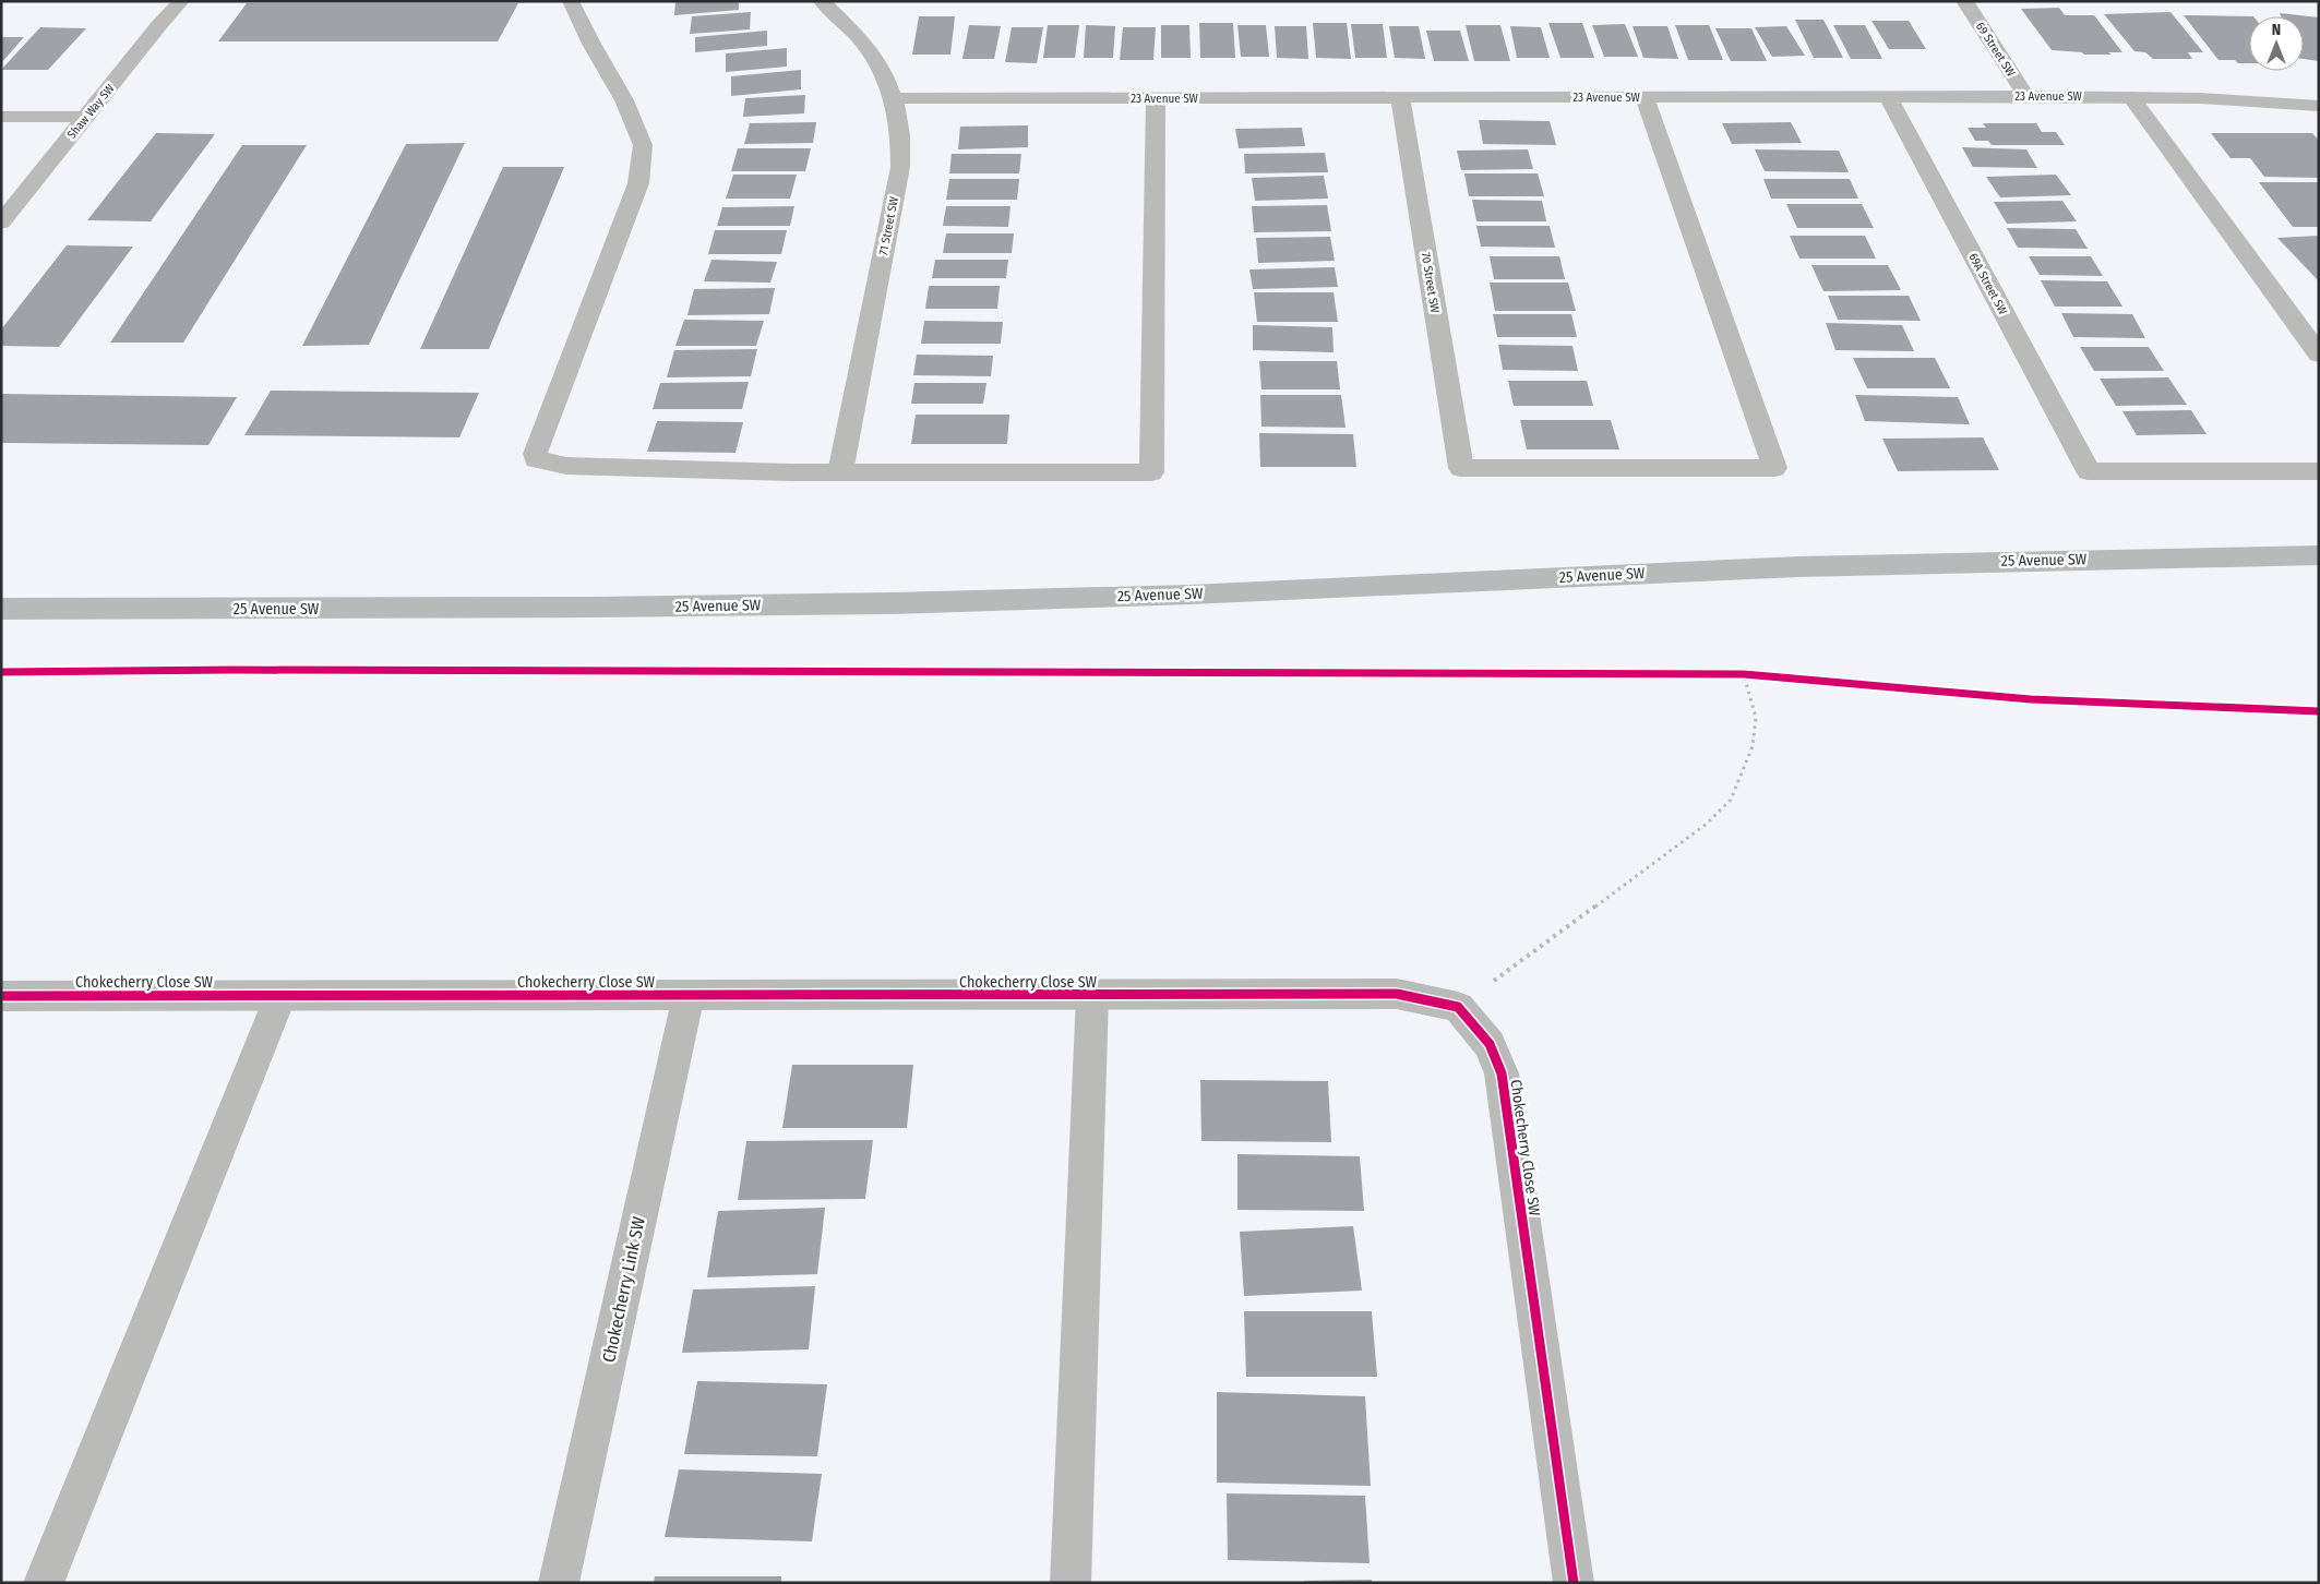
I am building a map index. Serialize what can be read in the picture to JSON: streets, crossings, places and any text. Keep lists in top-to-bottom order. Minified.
{"streets":{"main road":["25 Avenue SW"],"street":["69 Street SW","23 Avenue SW","Shaw Way SW","71 Street SW","70 Street SW","69A Street SW","Chokecherry Close SW","Chokecherry Link SW"]},"crossings":[["69 Street SW","23 Avenue SW"],["23 Avenue SW","71 Street SW"],["23 Avenue SW","70 Street SW"],["23 Avenue SW","69A Street SW"],["Chokecherry Close SW","Chokecherry Link SW"]],"north":"top"}
